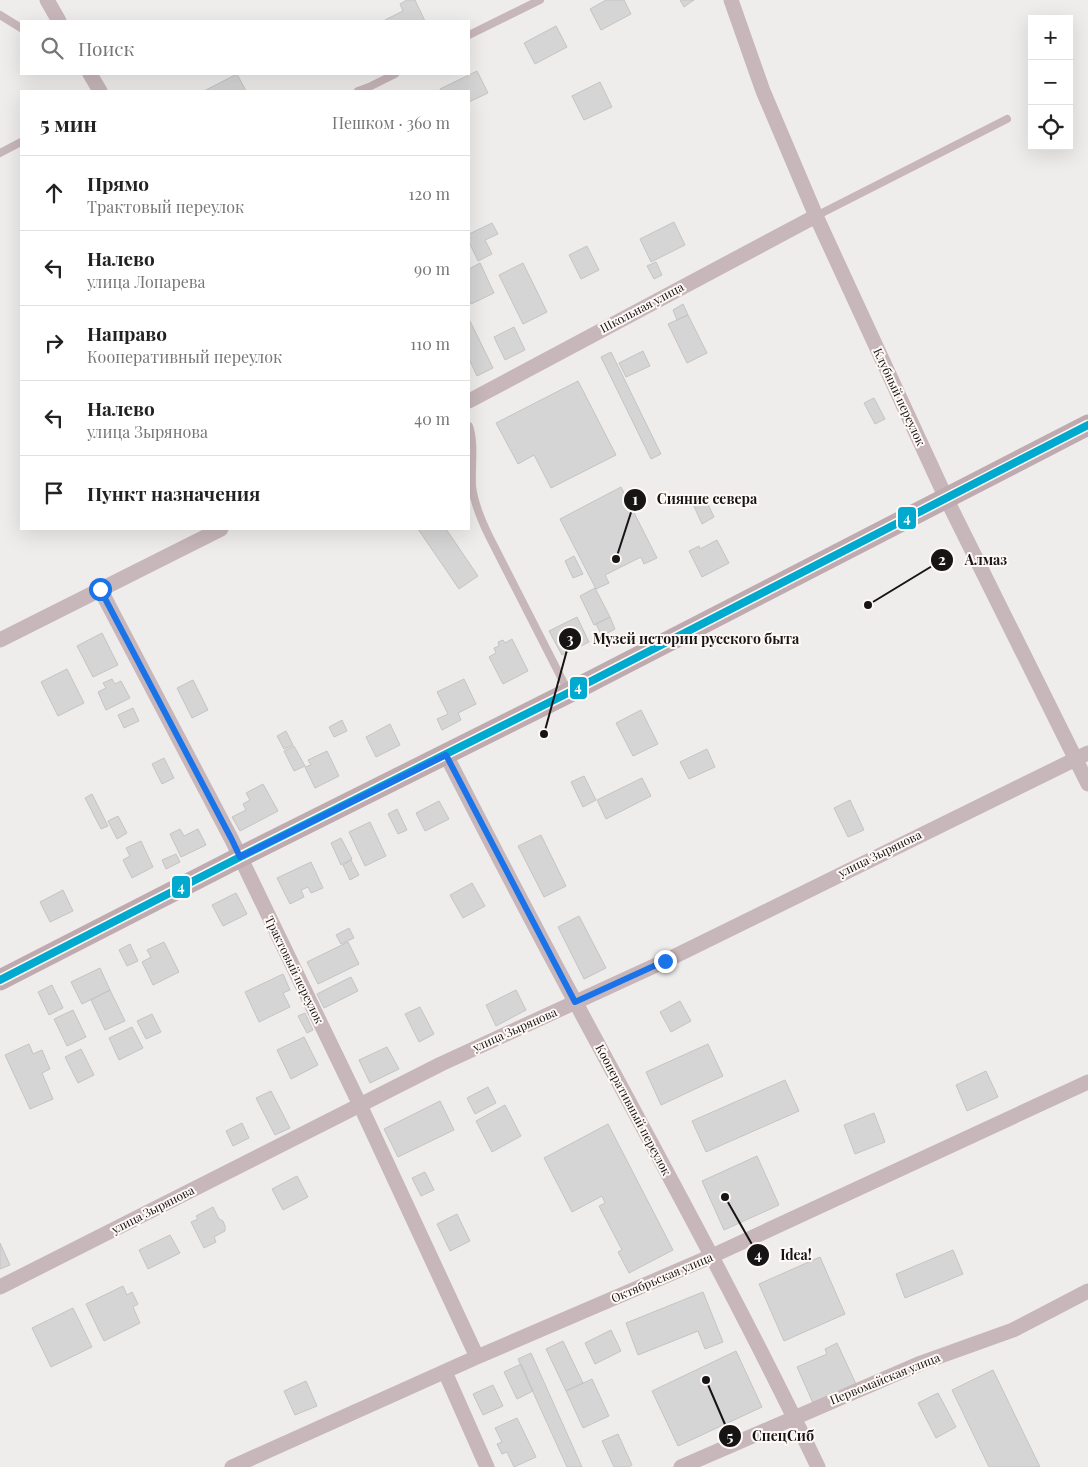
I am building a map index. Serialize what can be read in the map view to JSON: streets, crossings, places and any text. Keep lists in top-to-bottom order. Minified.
{"streets":{"street":["Школьная улица","Клубный переулок","улица Зырянова","Трактовый переулок","Кооперативный переулок","Октябрьская улица","Первомайская улица"]},"crossings":[["Школьная улица","Клубный переулок"],["Клубный переулок","улица Зырянова"],["улица Зырянова","Трактовый переулок"],["улица Зырянова","Кооперативный переулок"],["Трактовый переулок","Октябрьская улица"],["Кооперативный переулок","Октябрьская улица"],["Кооперативный переулок","Первомайская улица"]],"places":["Сияние севера","Алмаз","Музей истории русского быта","Idea!","СпецСиб"],"lines":["transit line 4"],"page":{"map_buttons":["+","−"],"search":"Поиск","heading":["5 мин","Пешком · 360 m"],"list":[["Прямо","Трактовый переулок","120 m"],["Налево","улица Лопарева","90 m"],["Направо","Кооперативный переулок","110 m"],["Налево","улица Зырянова","40 m"],"Пункт назначения"]}}
